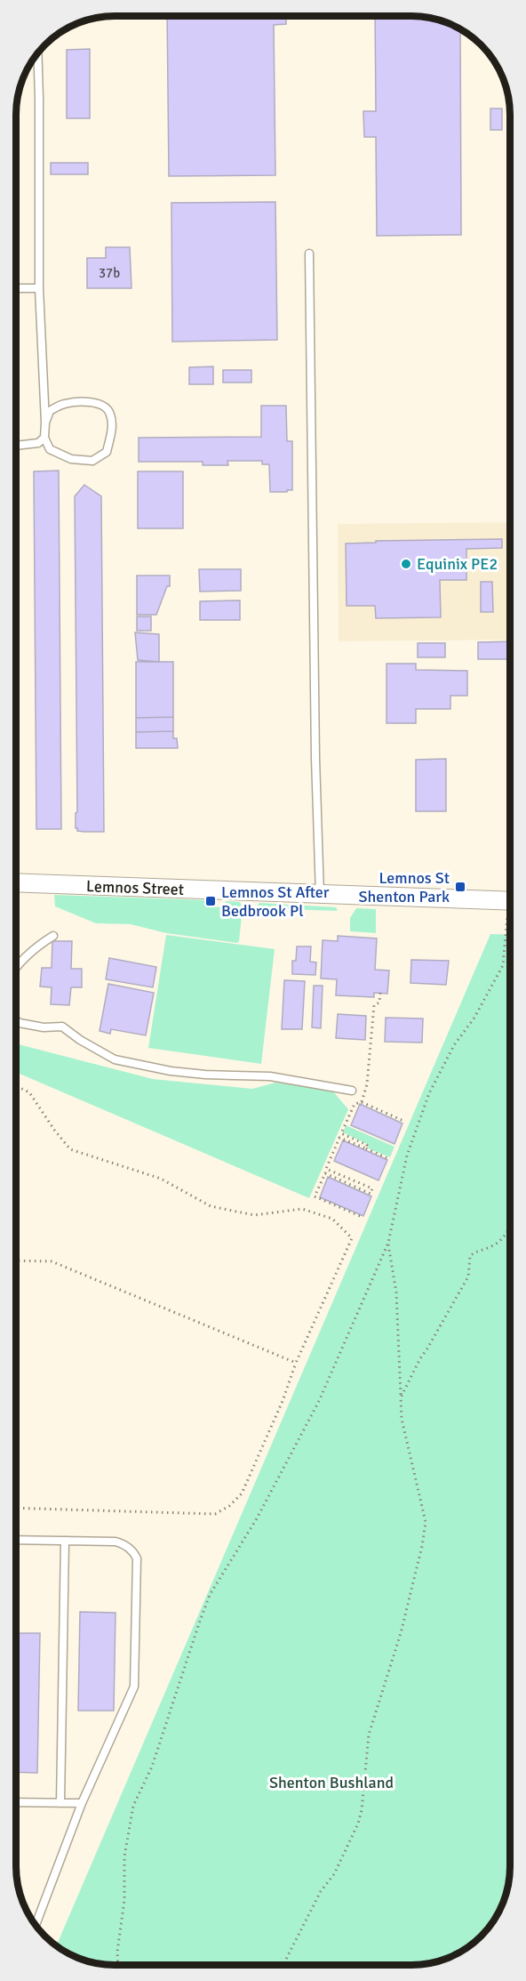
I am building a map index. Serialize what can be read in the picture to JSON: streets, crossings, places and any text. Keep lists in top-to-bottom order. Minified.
{"streets":{"street":["Lemnos Street"]},"parks":["Shenton Bushland"],"places":{"other":["Equinix PE2"],"transit":["Lemnos St Shenton Park","Lemnos St After Bedbrook Pl"]},"house_numbers":["37b"]}
